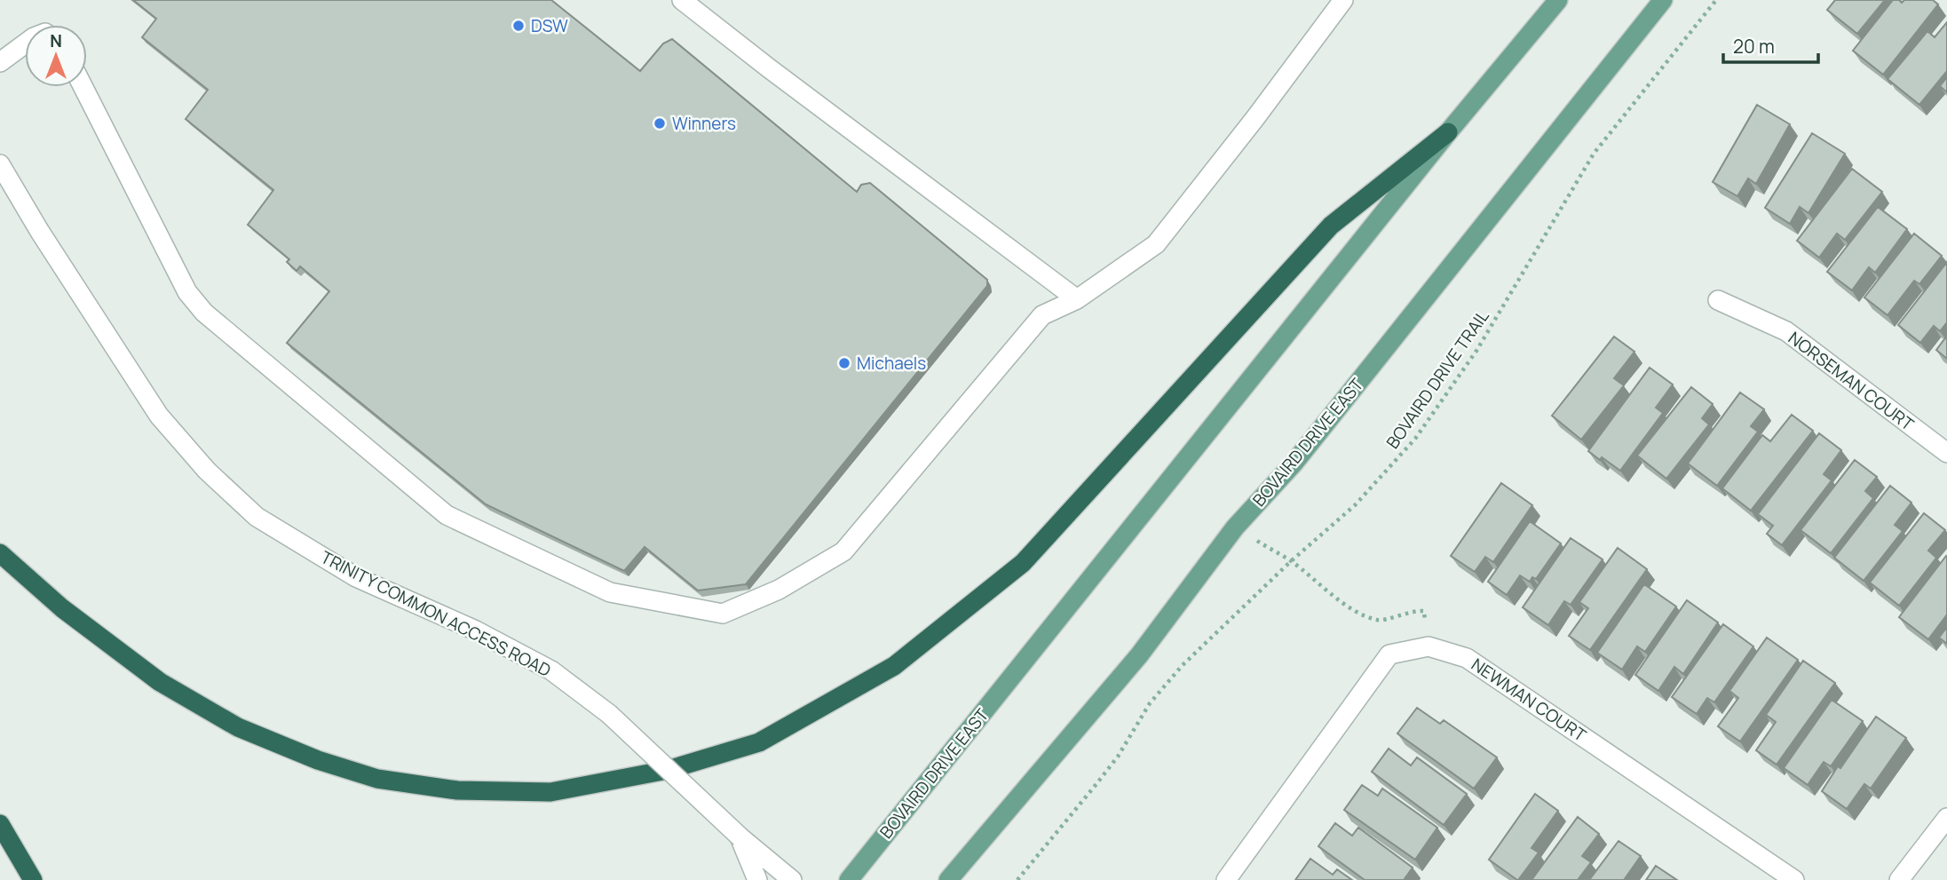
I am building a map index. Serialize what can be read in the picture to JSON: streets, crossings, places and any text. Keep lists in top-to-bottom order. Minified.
{"streets":{"main road":["BOVAIRD DRIVE EAST"],"street":["NORSEMAN COURT","TRINITY COMMON ACCESS ROAD","NEWMAN COURT"],"path":["BOVAIRD DRIVE TRAIL"]},"places":["DSW","Winners","Michaels"],"scale_bar":"20 m","north":"top"}
